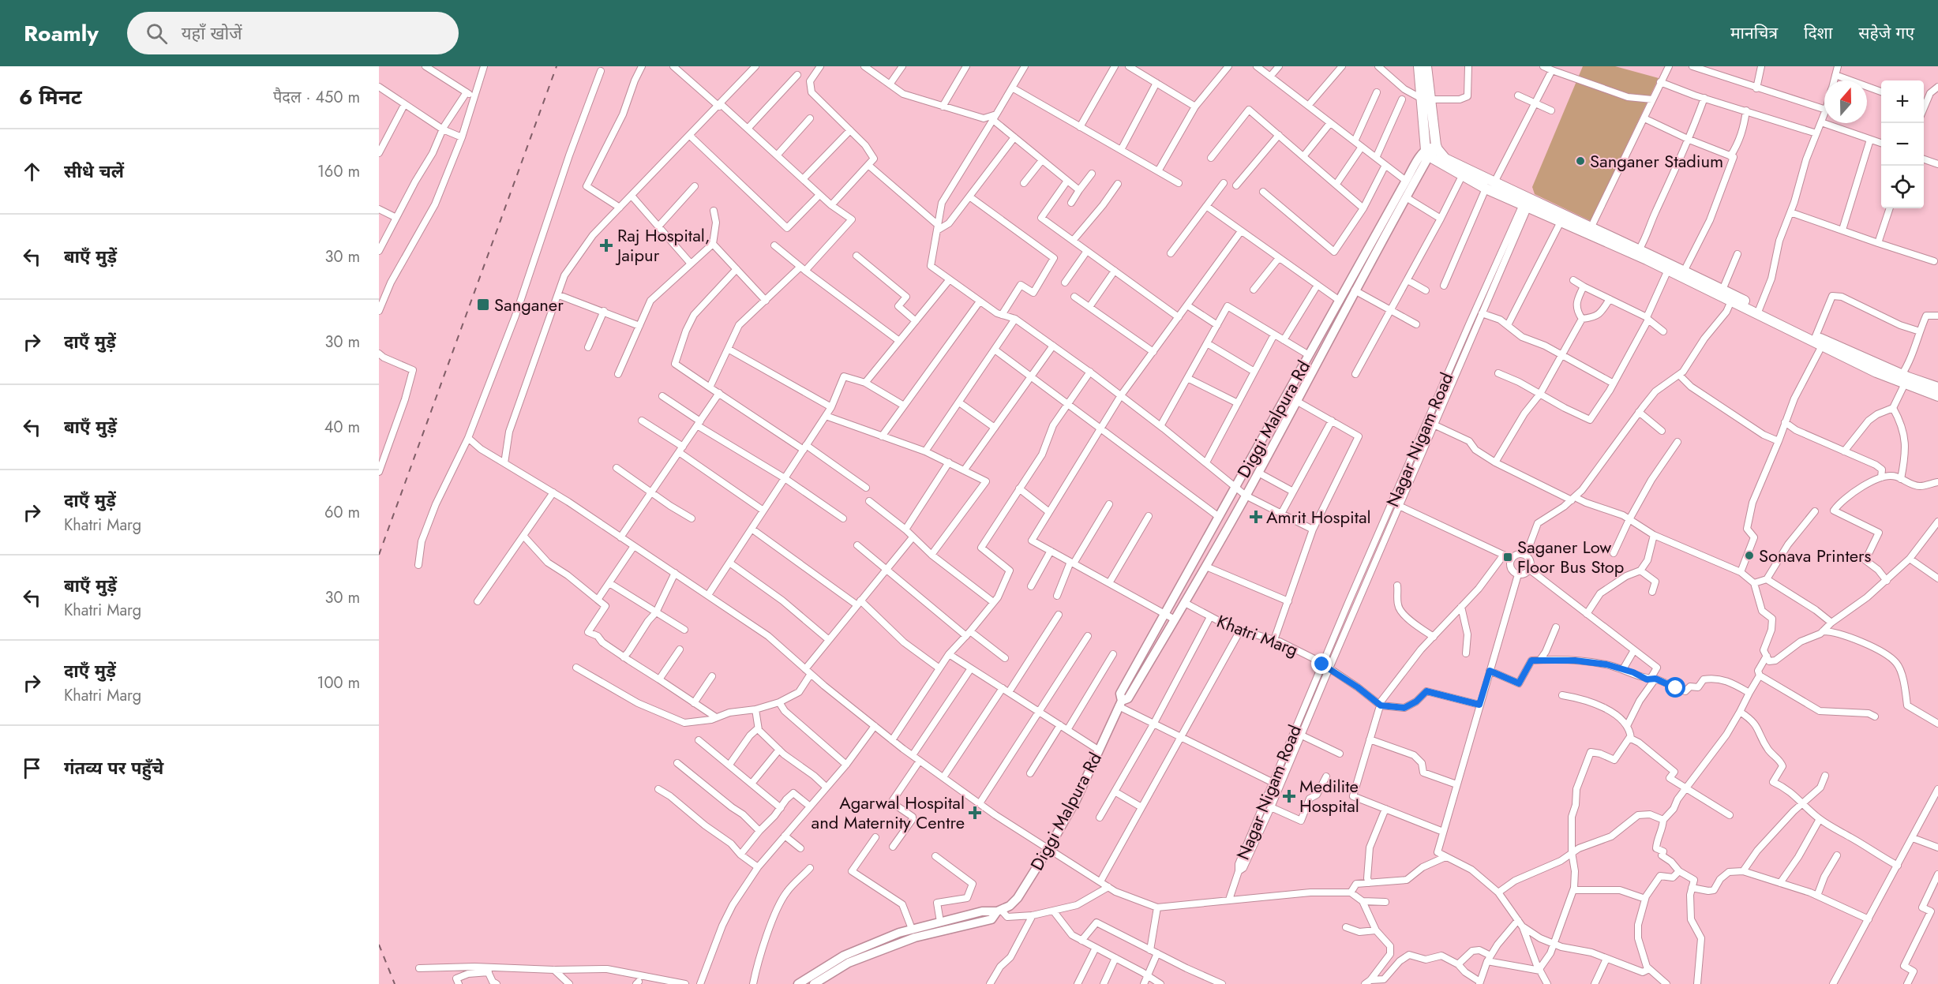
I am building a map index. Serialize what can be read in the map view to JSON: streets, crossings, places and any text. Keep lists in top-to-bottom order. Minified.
{"streets":{"main road":["Diggi Malpura Rd"],"street":["Nagar Nigam Road","Khatri Marg"]},"crossings":[["Diggi Malpura Rd","Khatri Marg"],["Nagar Nigam Road","Khatri Marg"]],"places":{"other":["Sanganer Stadium","Sonava Printers"],"health":["Raj Hospital, Jaipur","Amrit Hospital","Medilite Hospital","Agarwal Hospital and Maternity Centre"],"transit":["Sanganer","Saganer Low Floor Bus Stop"]},"north":"top","page":{"header":"Roamly","search":"यहाँ खोजें","nav":["मानचित्र","दिशा","सहेजे गए"],"heading":["6 मिनट","पैदल · 450 m"],"map_buttons":["+","−"],"list":[["सीधे चलें","160 m"],["बाएँ मुड़ें","30 m"],["दाएँ मुड़ें","30 m"],["बाएँ मुड़ें","40 m"],["दाएँ मुड़ें","Khatri Marg","60 m"],["बाएँ मुड़ें","Khatri Marg","30 m"],["दाएँ मुड़ें","Khatri Marg","100 m"],"गंतव्य पर पहुँचे"]}}
